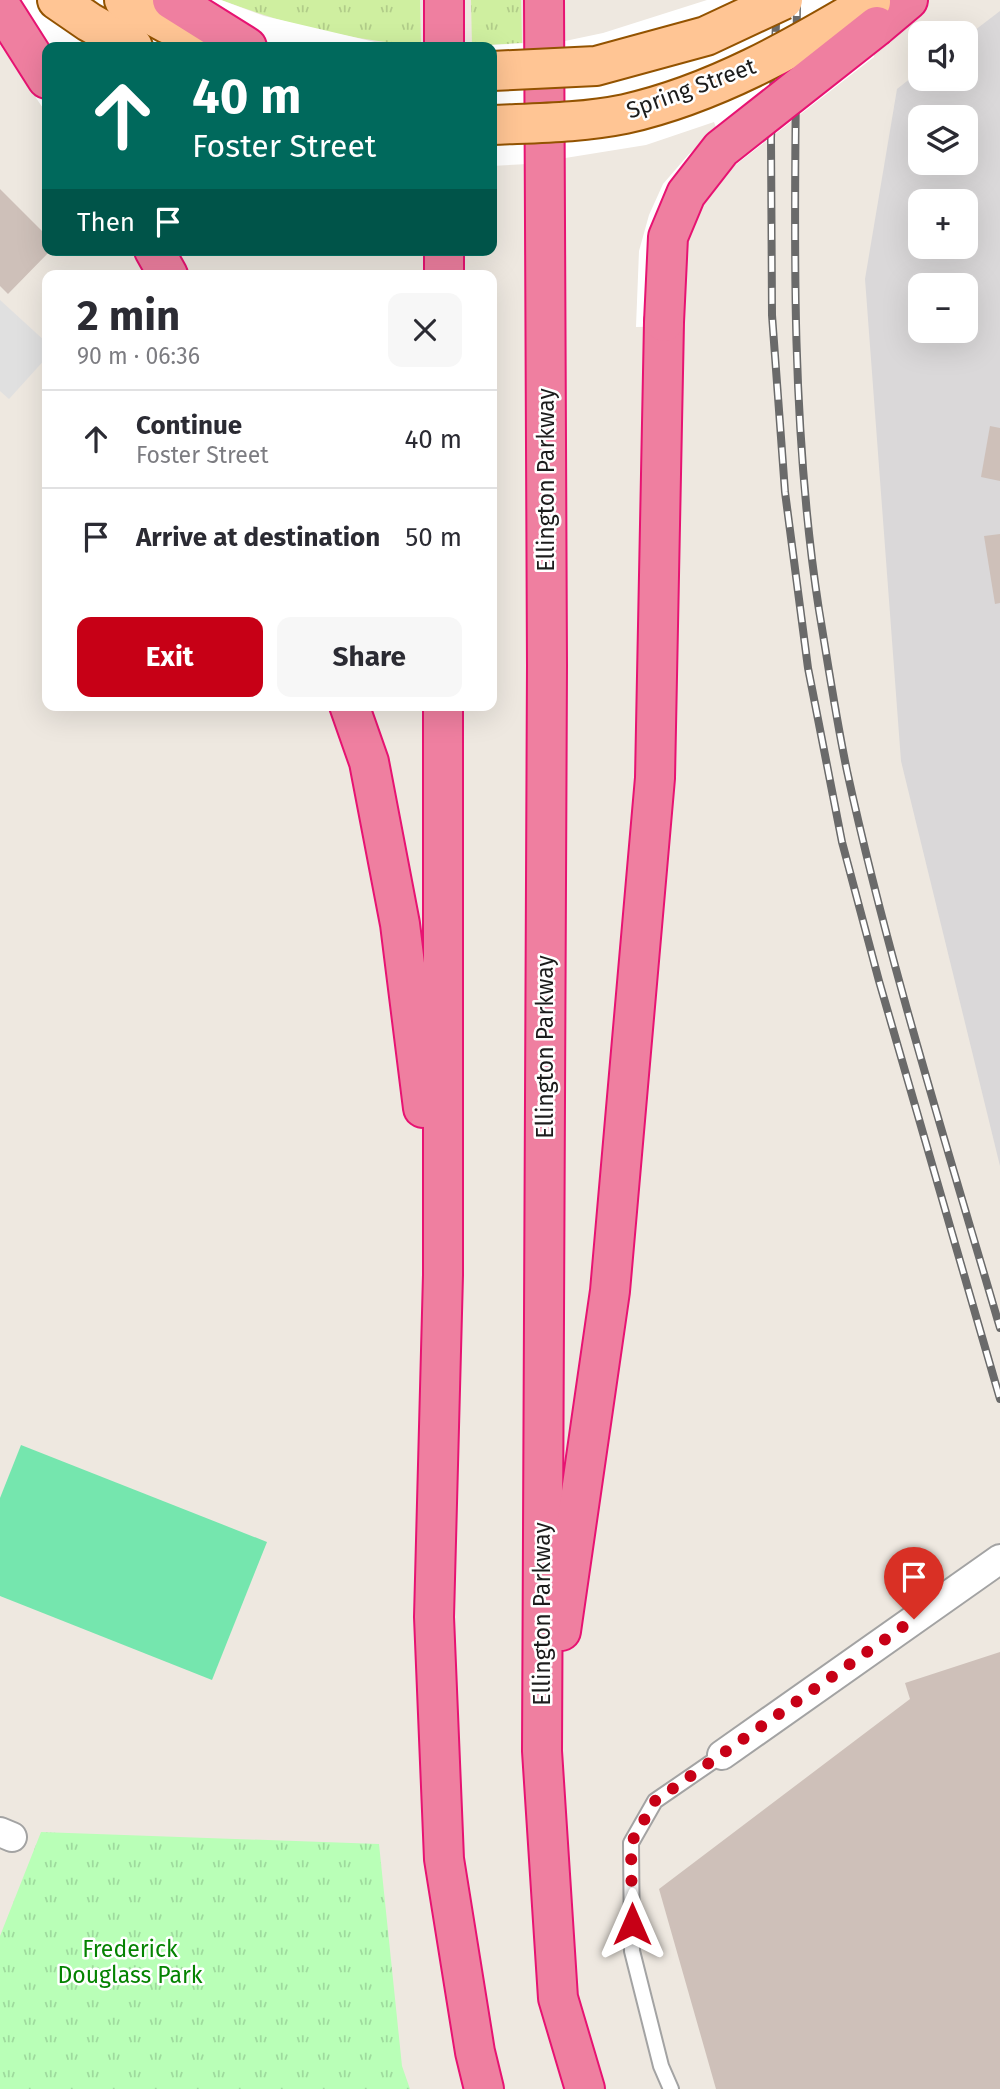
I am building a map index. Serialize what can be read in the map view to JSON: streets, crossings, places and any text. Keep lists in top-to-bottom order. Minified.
{"streets":{"highway":["Ellington Parkway"],"main road":["Spring Street"]},"parks":["Frederick Douglass Park"],"page":{"map_buttons":["+","−"],"turn":["40 m","Foster Street"],"then":"Then","heading":["2 min","90 m · 06:36"],"list":[{"name":"Continue","note":"Foster Street","value":"40 m"},{"name":"Arrive at destination","value":"50 m"}],"buttons":["Exit","Share"]}}
